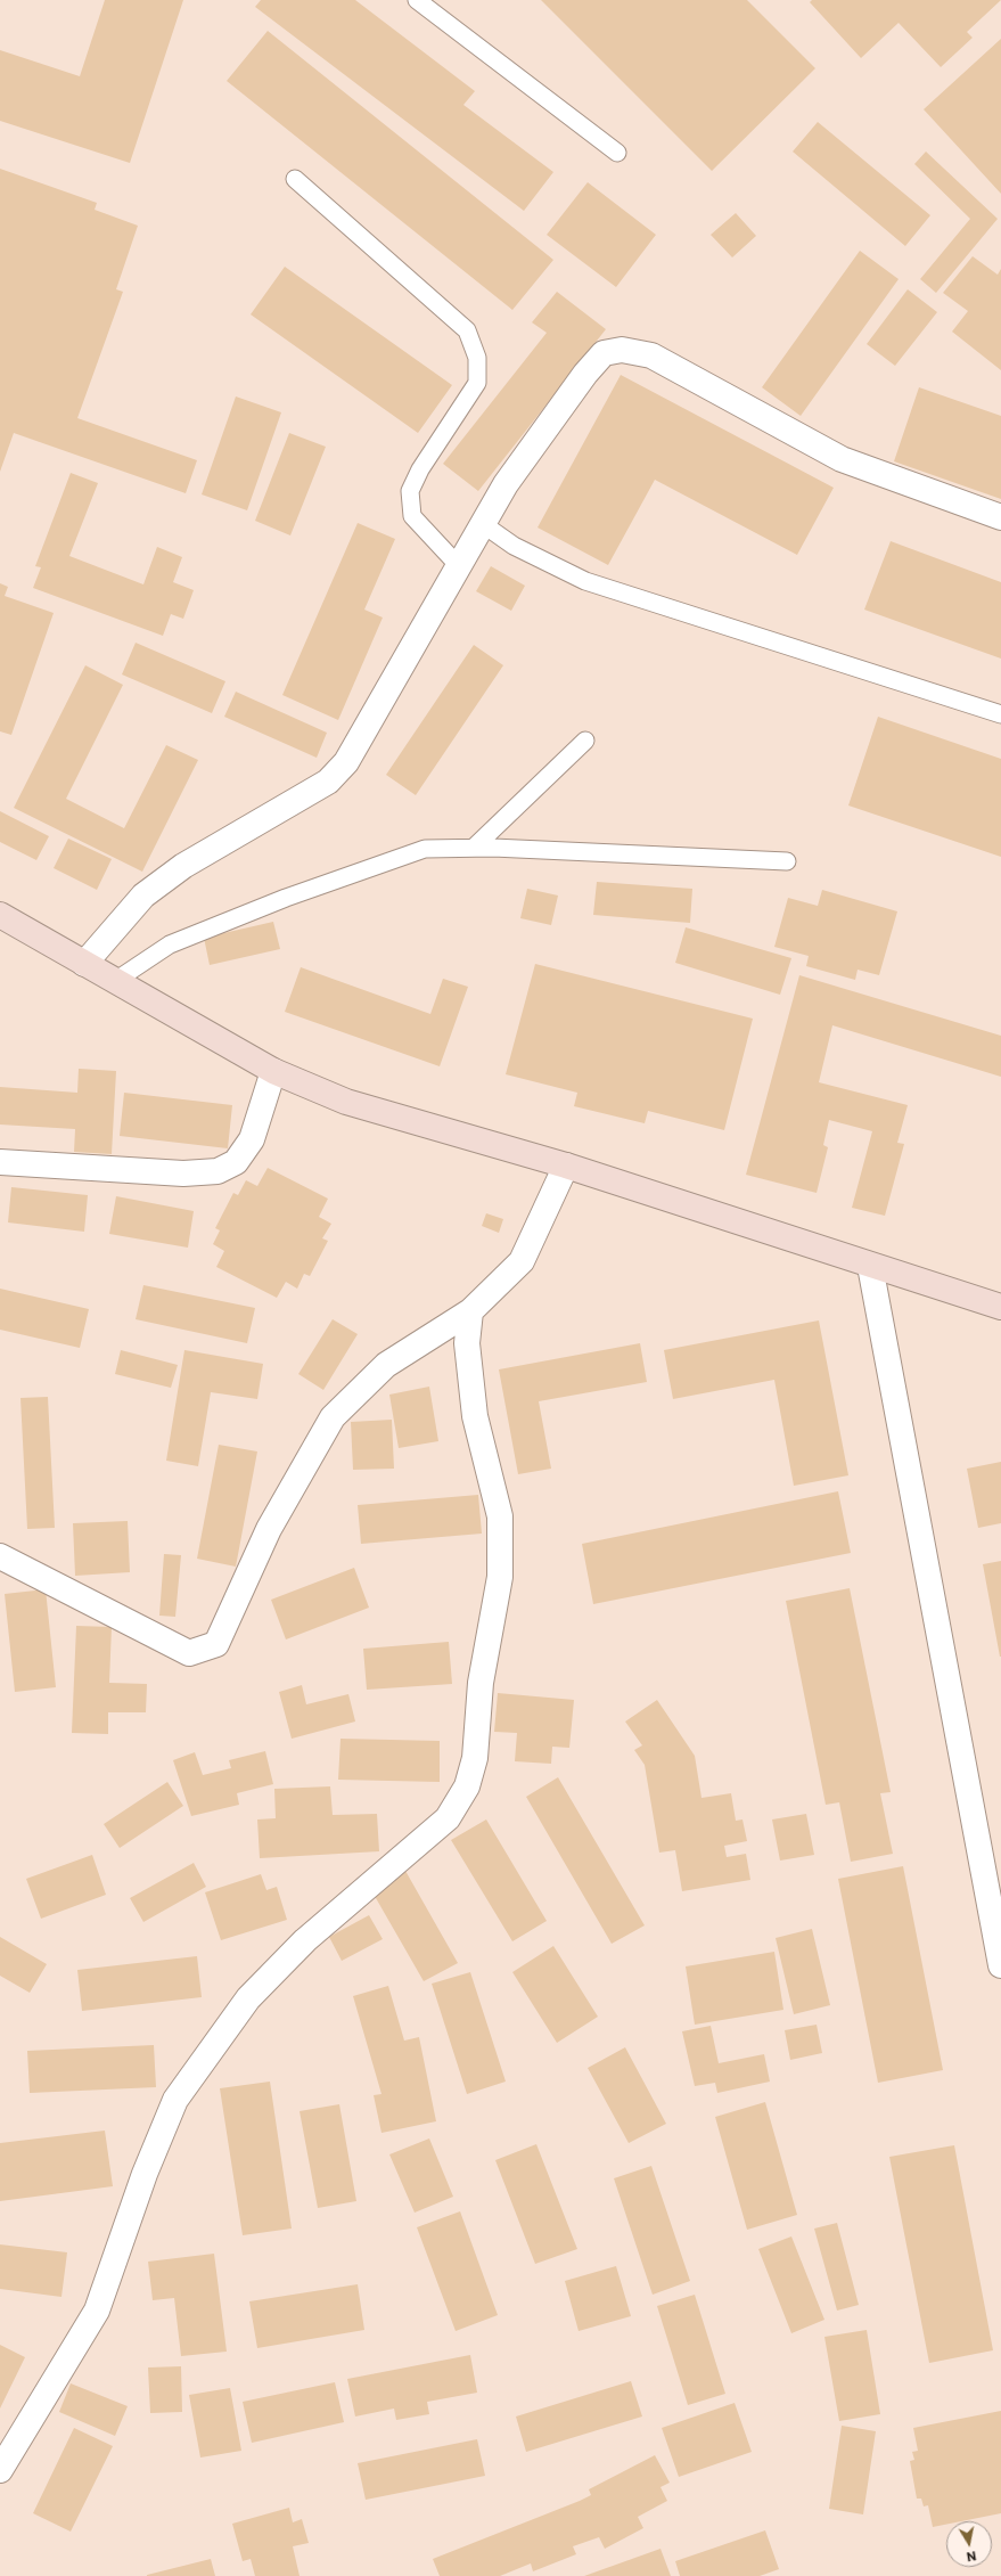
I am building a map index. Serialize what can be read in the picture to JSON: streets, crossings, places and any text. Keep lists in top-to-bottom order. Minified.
{"north":"bottom"}
